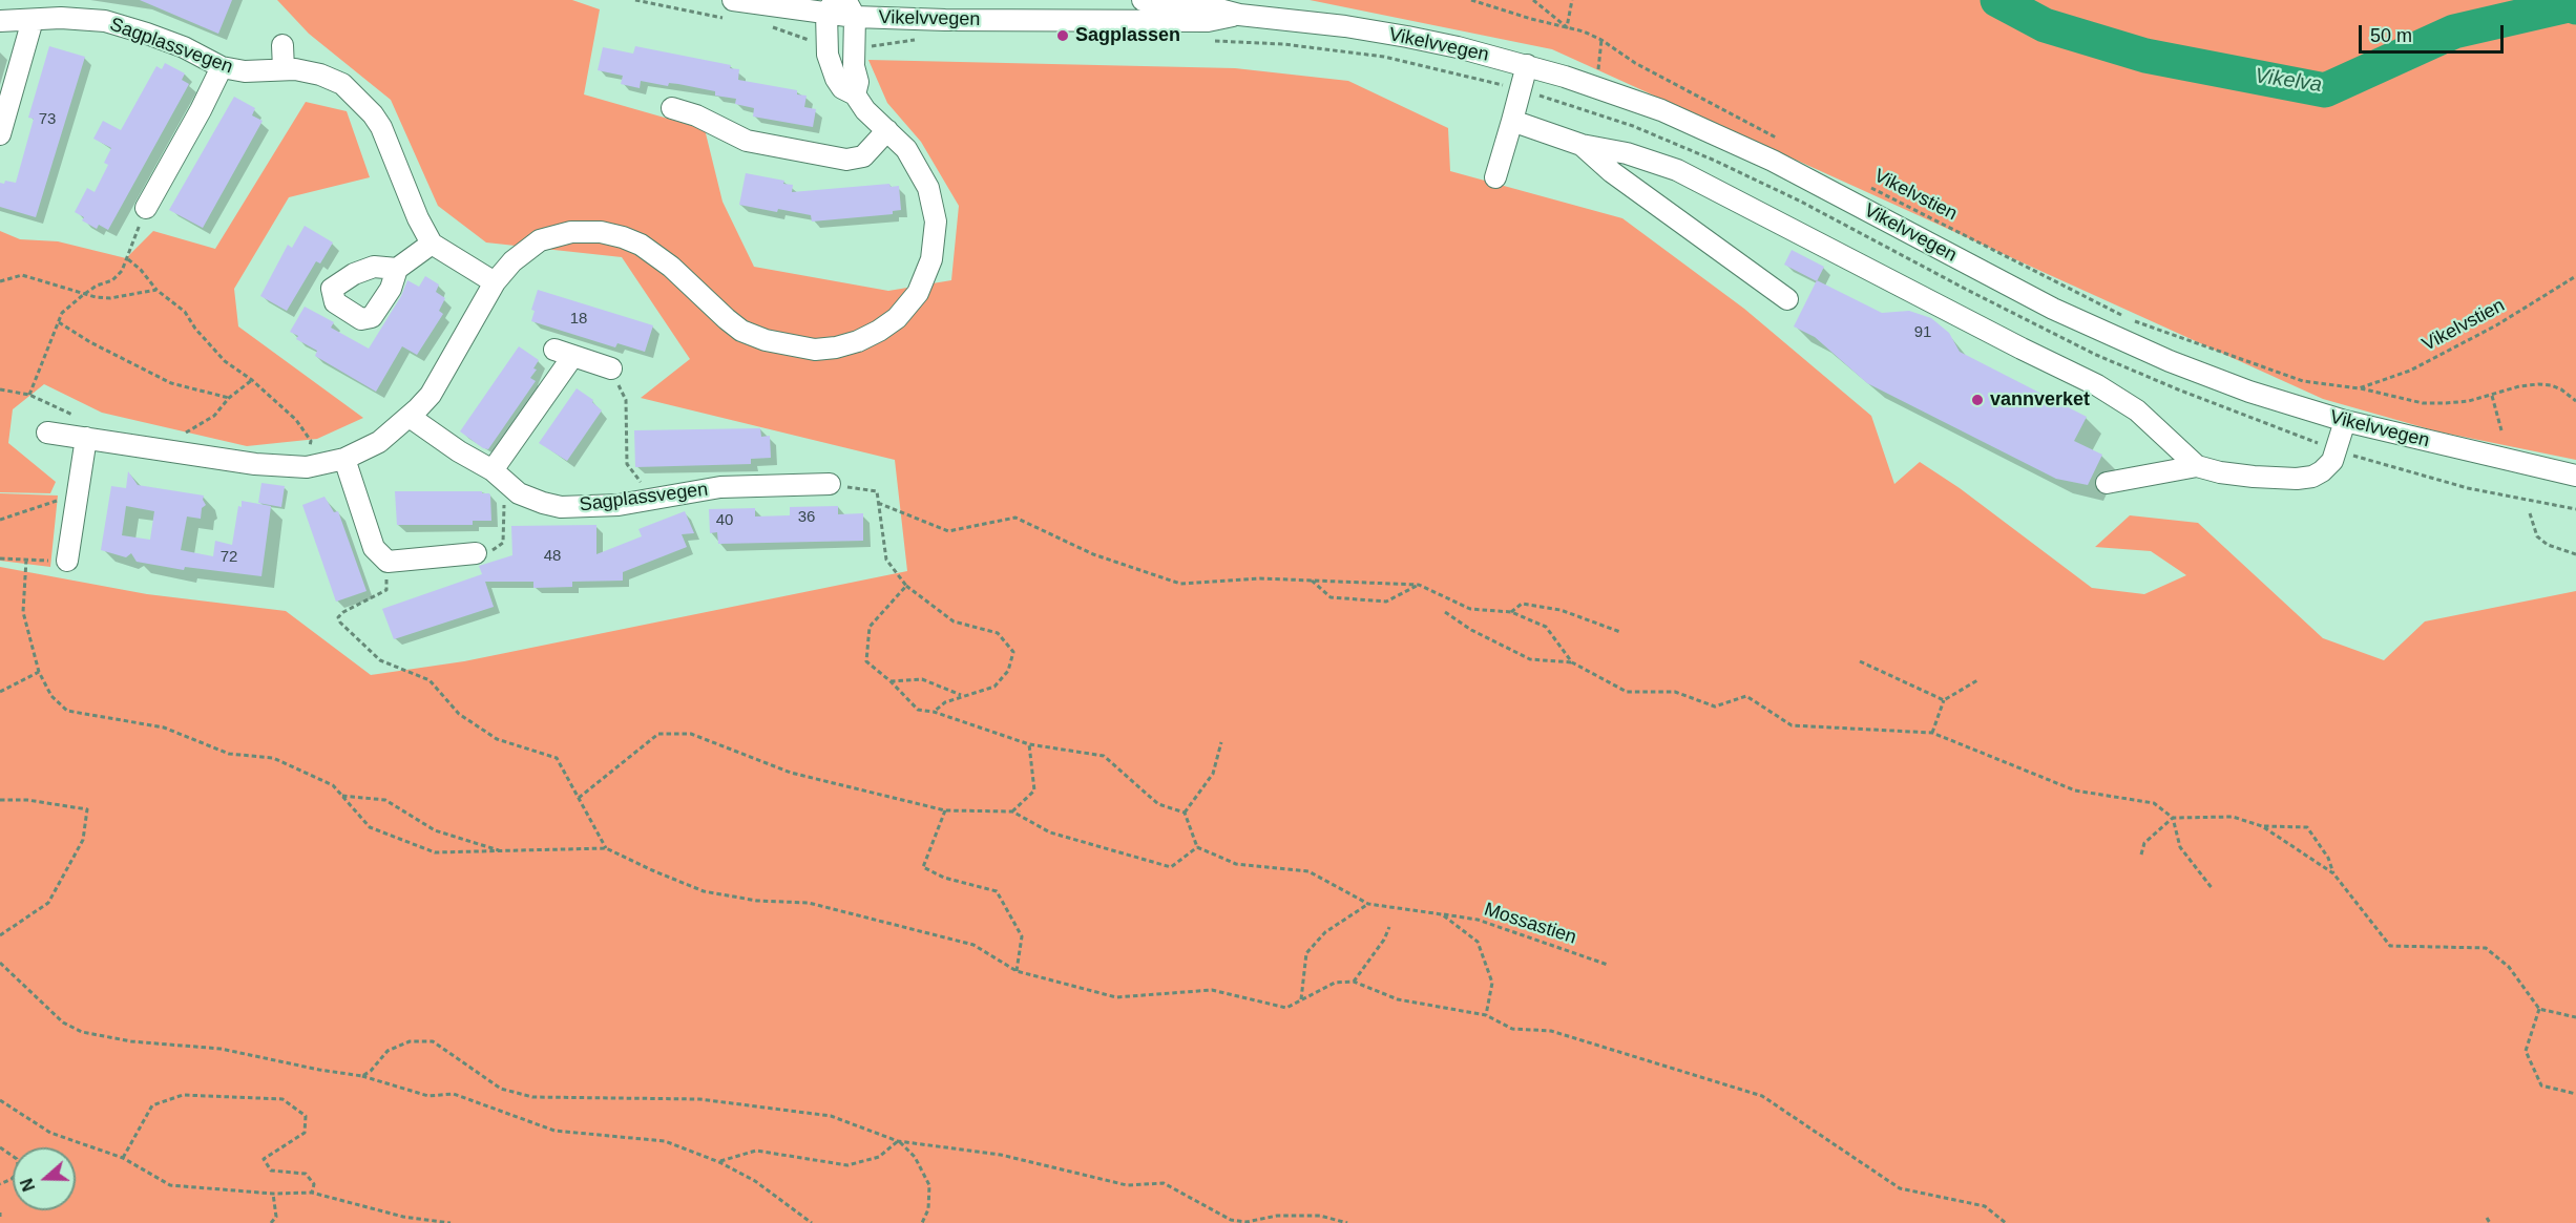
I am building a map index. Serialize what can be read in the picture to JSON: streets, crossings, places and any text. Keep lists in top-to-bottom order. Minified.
{"streets":{"street":["Vikelvvegen","Sagplassvegen"],"path":["Vikelvstien","Mossastien"]},"water":["Vikelva"],"places":["Sagplassen","vannverket"],"house_numbers":["73","18","91","36","40","48","72"],"scale_bar":"50 m","north":"left"}
